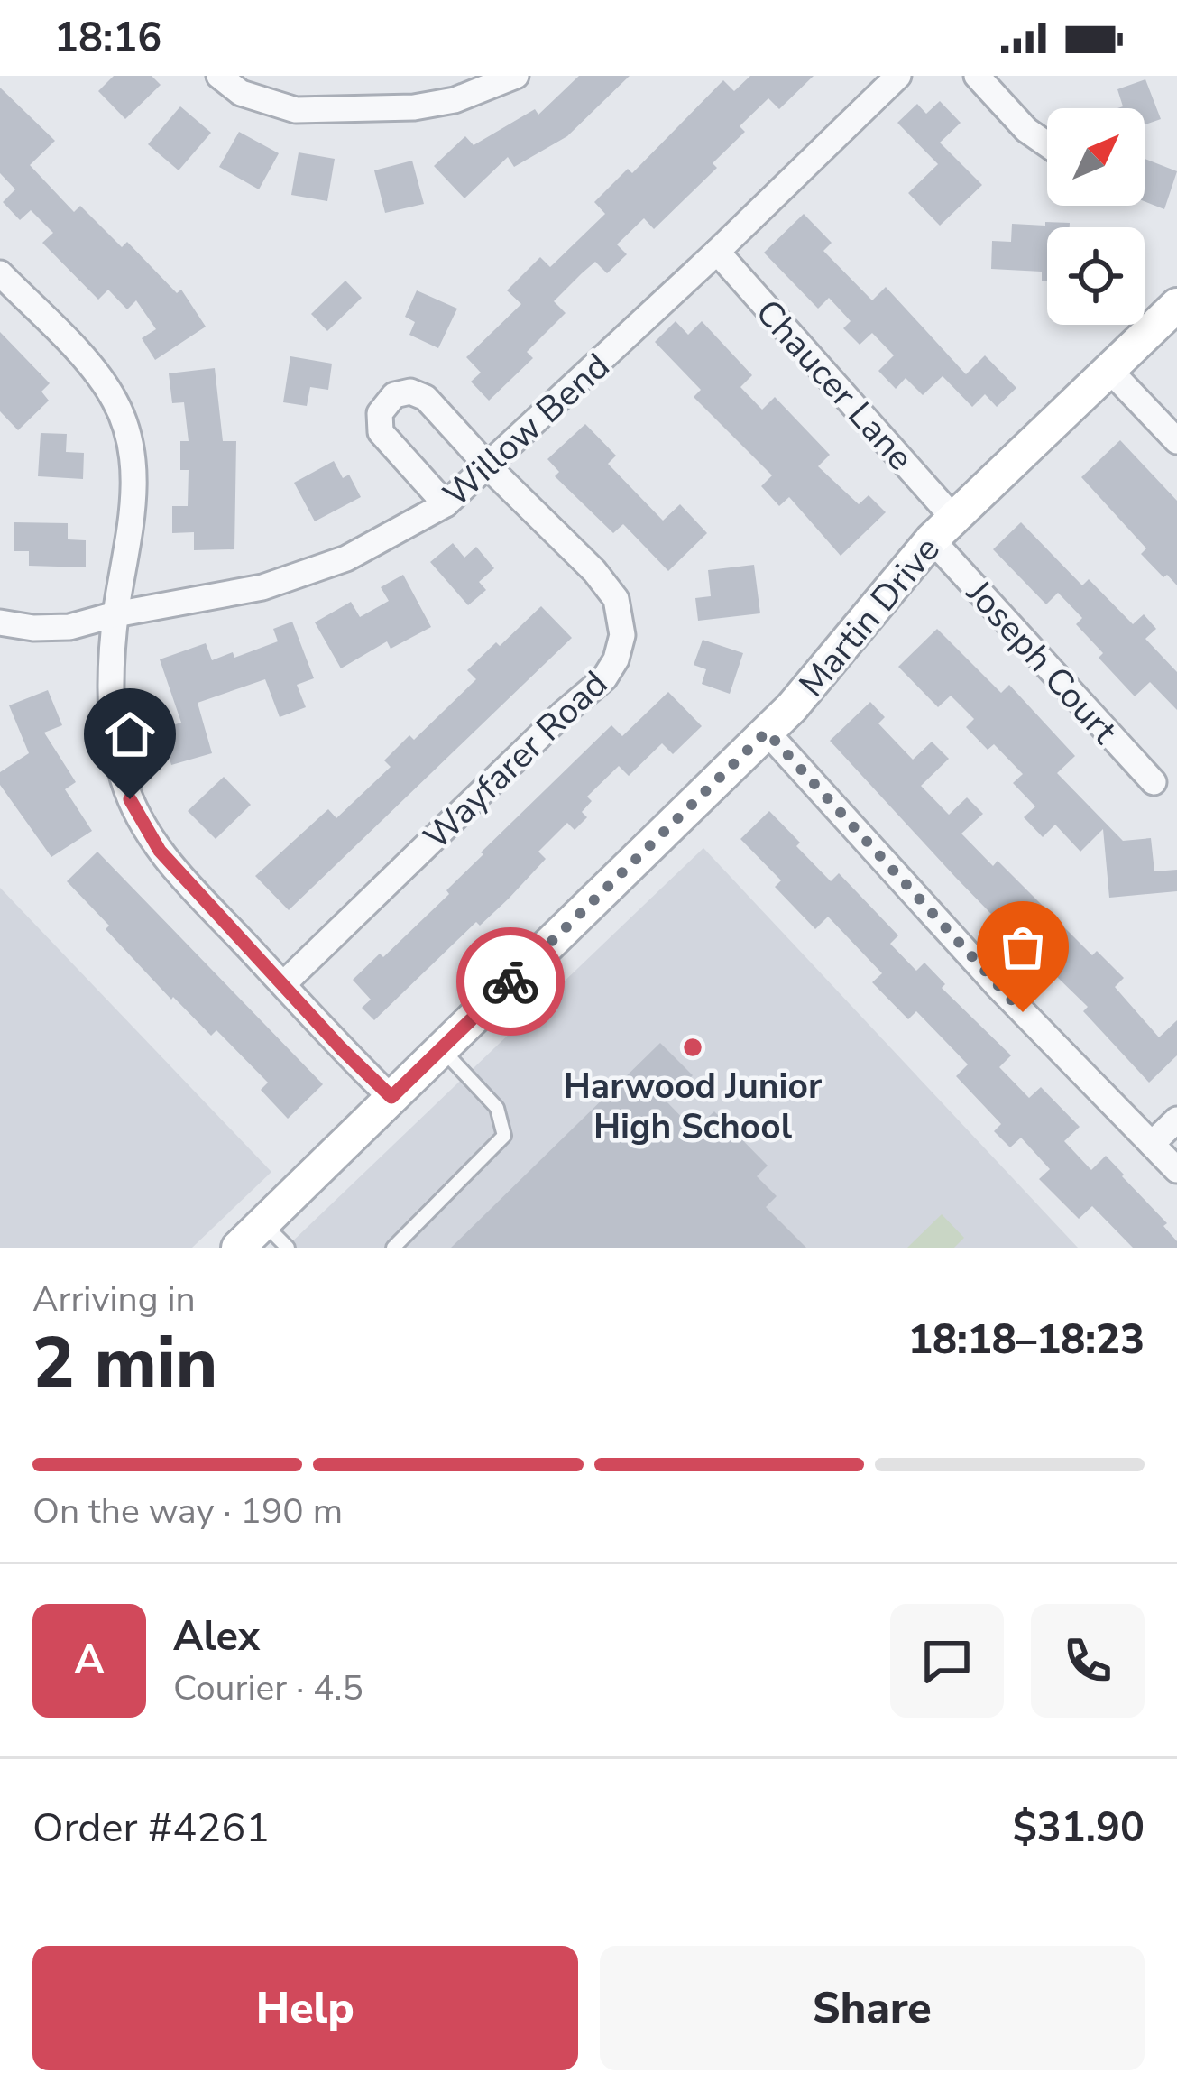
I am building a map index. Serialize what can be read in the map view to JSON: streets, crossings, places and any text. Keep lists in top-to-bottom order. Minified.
{"streets":{"street":["Chaucer Lane","Willow Bend","Martin Drive","Joseph Court","Wayfarer Road"]},"crossings":[["Chaucer Lane","Willow Bend"],["Chaucer Lane","Martin Drive"],["Chaucer Lane","Joseph Court"],["Willow Bend","Wayfarer Road"],["Martin Drive","Joseph Court"]],"places":["Harwood Junior High School"],"north":"top right","page":{"status":"18:16","heading":["2 min","Arriving in","18:18–18:23"],"panel":["Alex","Courier · 4.5","Order #4261","$31.90"],"bar":"On the way · 190 m","round":"A","buttons":["Help","Share"]}}
